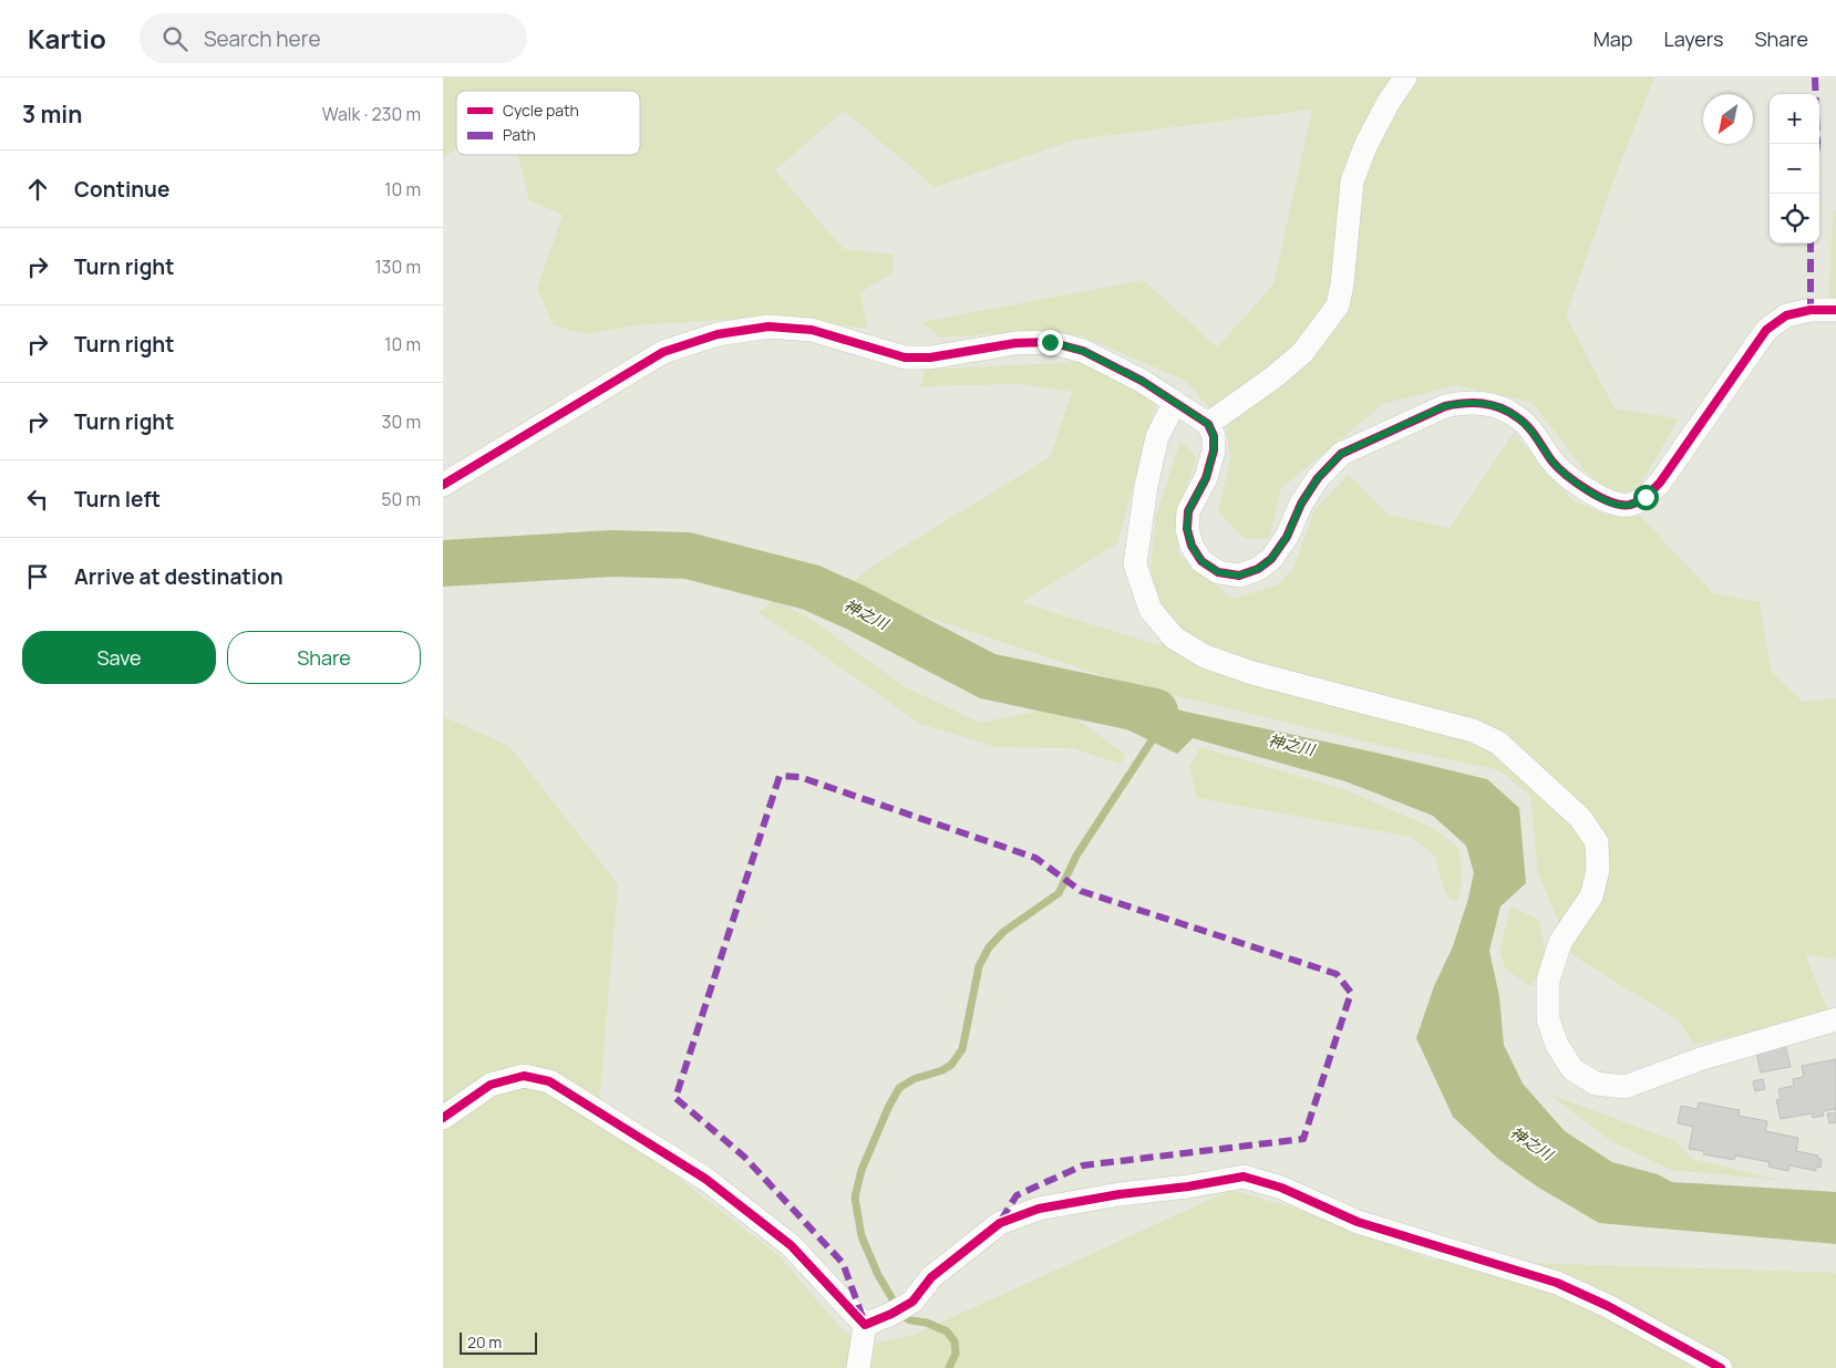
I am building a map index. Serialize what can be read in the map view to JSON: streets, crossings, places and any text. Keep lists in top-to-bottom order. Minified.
{"water":["神之川"],"legend":["Cycle path","Path"],"scale_bar":"20 m","north":"bottom left","page":{"header":"Kartio","search":"Search here","nav":["Map","Layers","Share"],"heading":["3 min","Walk · 230 m"],"map_buttons":["+","−"],"list":[["Continue","10 m"],["Turn right","130 m"],["Turn right","10 m"],["Turn right","30 m"],["Turn left","50 m"],"Arrive at destination"],"buttons":["Save","Share"],"scale":"20 m"}}
